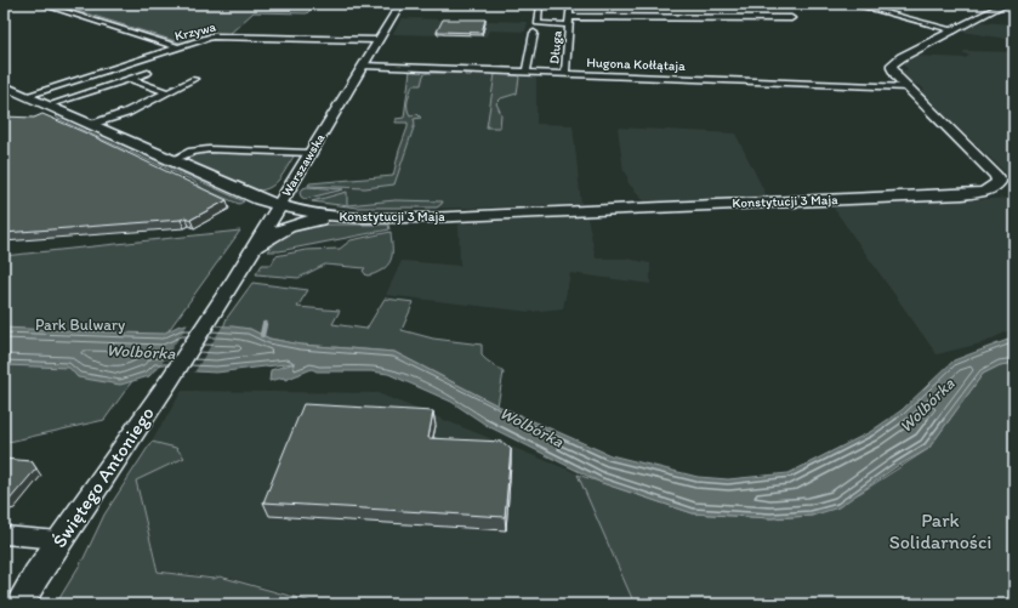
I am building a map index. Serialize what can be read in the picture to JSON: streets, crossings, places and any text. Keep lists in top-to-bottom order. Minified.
{"streets":{"street":["Krzywa","Długa","Hugona Kołłątaja","Warszawska","Konstytucji 3 Maja","Świętego Antoniego"]},"crossings":[["Krzywa","Warszawska"],["Krzywa","Konstytucji 3 Maja"],["Długa","Hugona Kołłątaja"],["Hugona Kołłątaja","Warszawska"],["Hugona Kołłątaja","Konstytucji 3 Maja"],["Warszawska","Konstytucji 3 Maja"],["Warszawska","Świętego Antoniego"]],"water":["Wolbórka"],"parks":["Park Bulwary","Park Solidarności"]}
